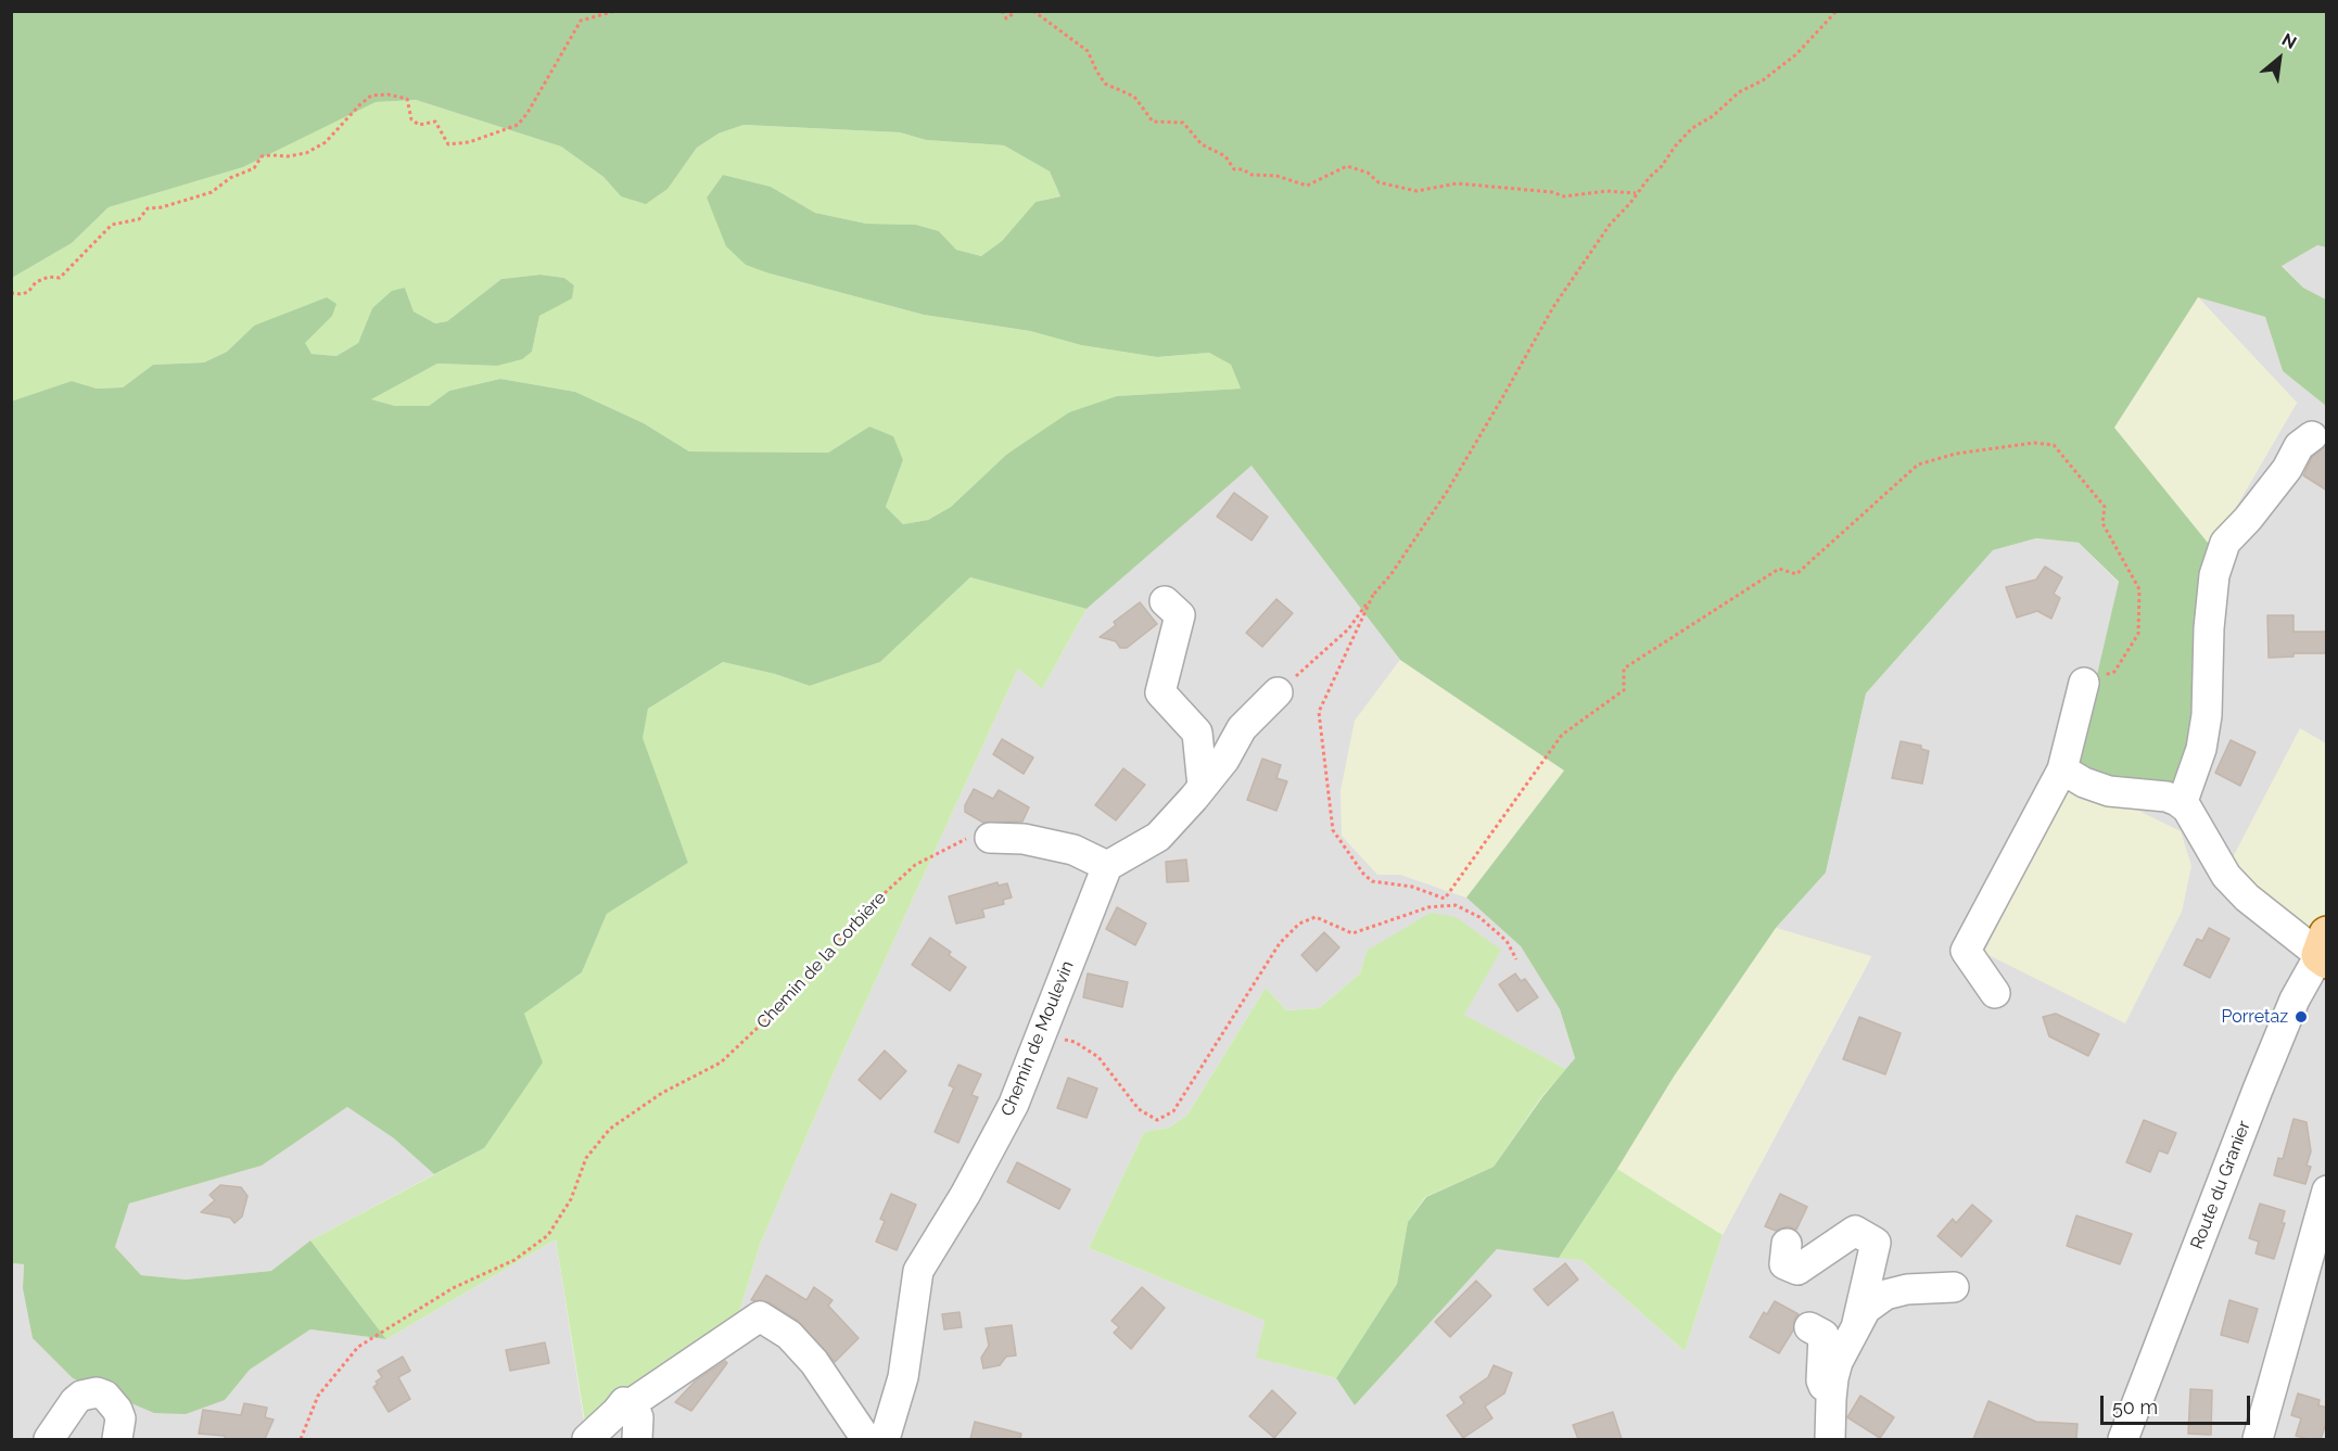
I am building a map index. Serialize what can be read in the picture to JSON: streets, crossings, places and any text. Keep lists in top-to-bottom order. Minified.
{"streets":{"street":["Chemin de Moulevin","Route du Granier"],"path":["Chemin de la Corbière"]},"places":["Porretaz"],"scale_bar":"50 m","north":"top right"}
